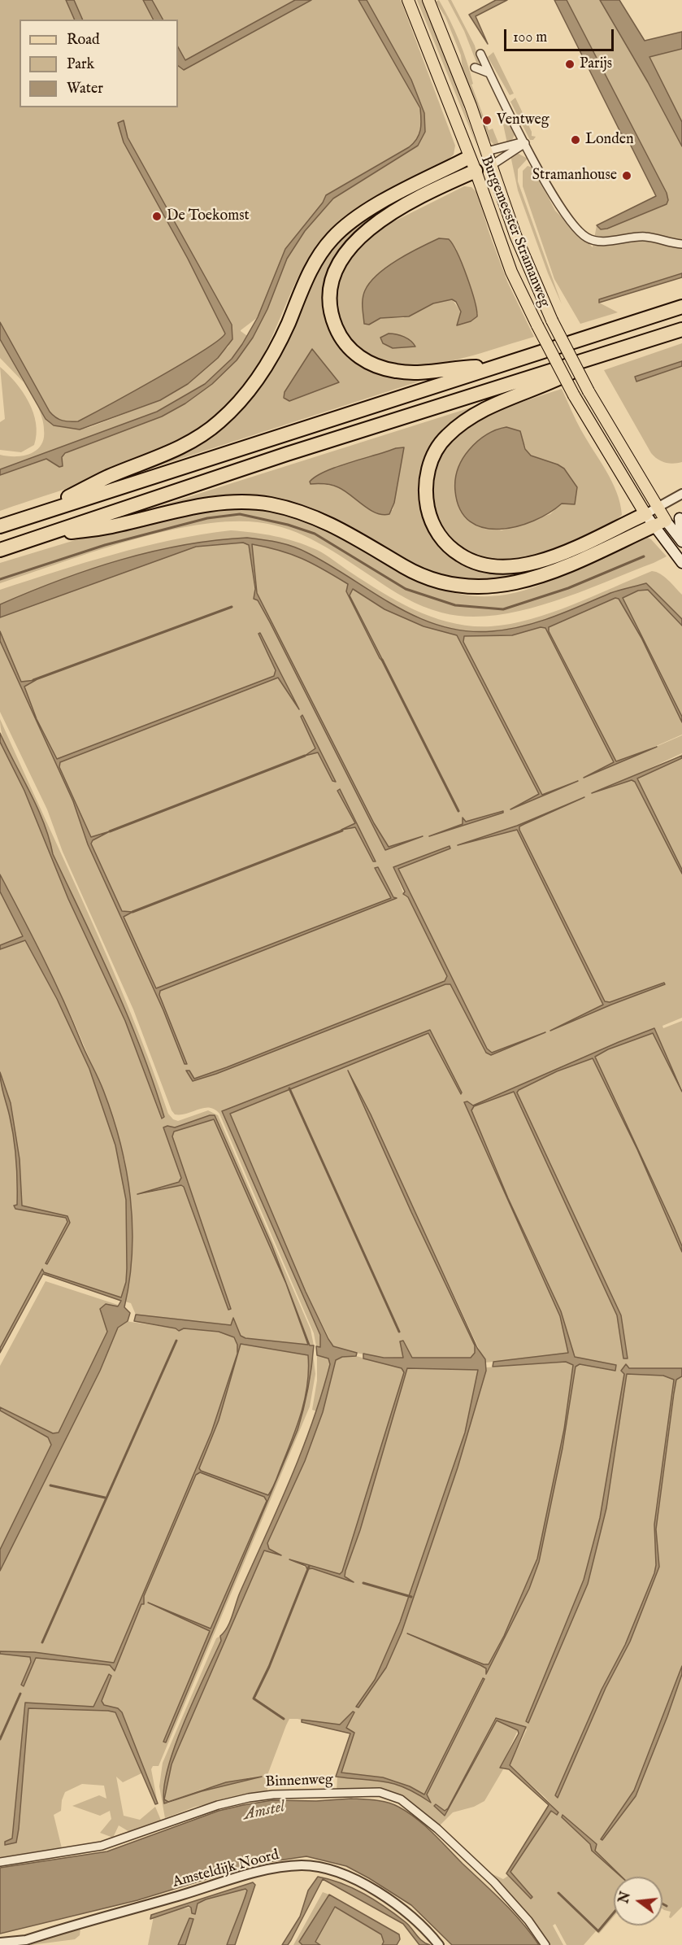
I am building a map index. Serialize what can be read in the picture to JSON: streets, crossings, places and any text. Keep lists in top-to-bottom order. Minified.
{"streets":{"main road":["Burgemeester Stramanweg"],"street":["Binnenweg","Amsteldijk Noord"]},"water":["Amstel"],"places":["Parijs","Ventweg","Londen","Stramanhouse","De Toekomst"],"legend":["Road","Park","Water"],"scale_bar":"100 m","north":"left"}
